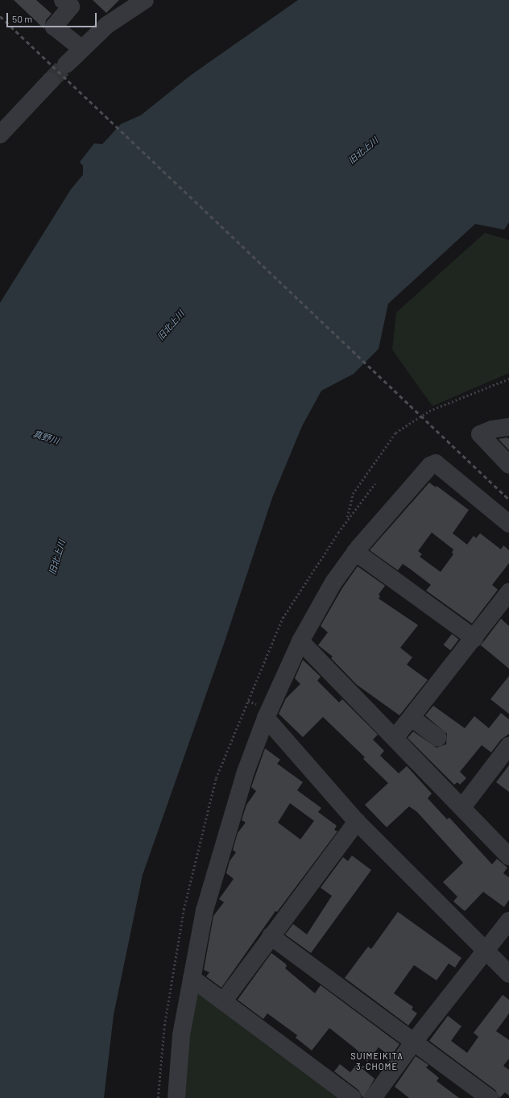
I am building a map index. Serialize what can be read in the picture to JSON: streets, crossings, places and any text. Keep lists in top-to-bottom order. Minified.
{"districts":["SUIMEIKITA 3-CHOME"],"water":["旧北上川","真野川"],"scale_bar":"50 m"}
